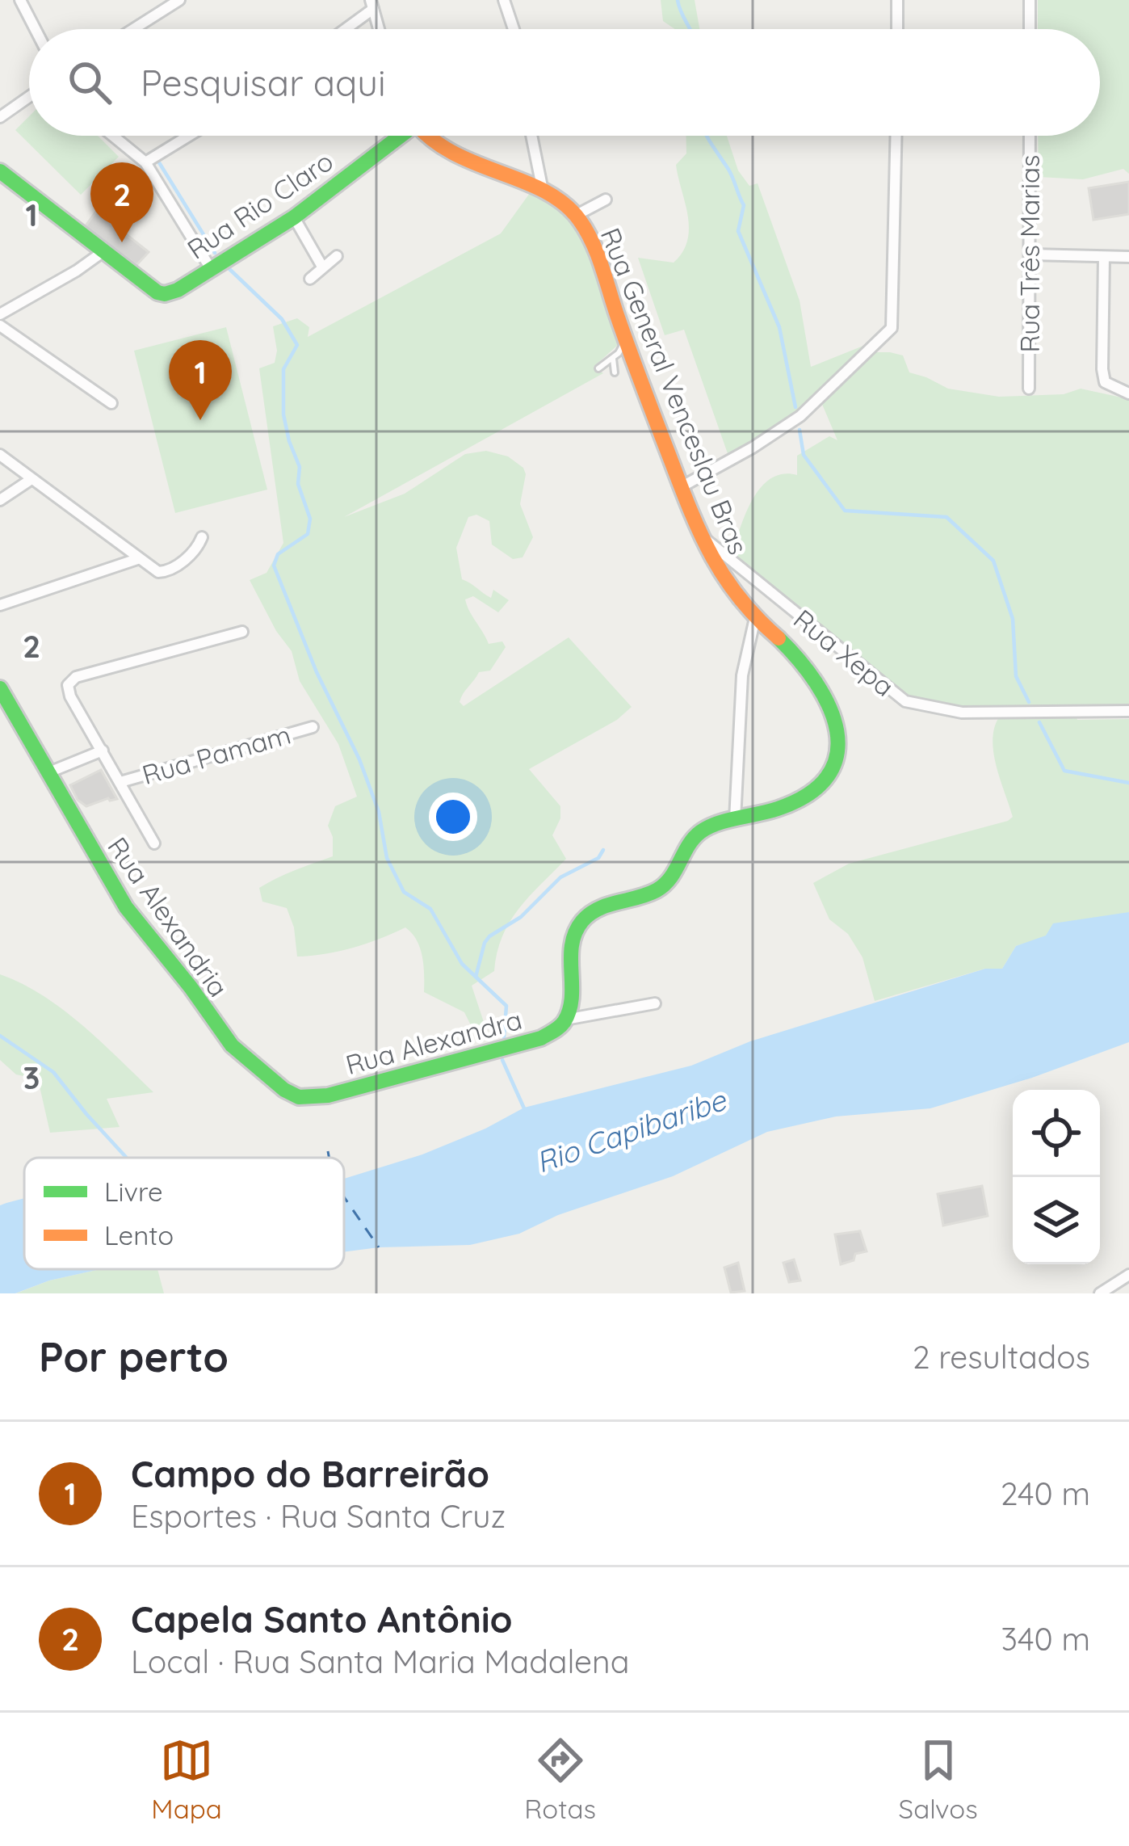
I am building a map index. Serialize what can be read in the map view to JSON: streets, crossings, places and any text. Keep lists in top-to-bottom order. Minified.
{"streets":{"street":["Rua Rio Claro","Rua Três Marias","Rua General Venceslau Bras","Rua Xepa","Rua Pamam","Rua Alexandria","Rua Alexandra"]},"crossings":[["Rua General Venceslau Bras","Rua Xepa"],["Rua Alexandria","Rua Alexandra"]],"water":["Rio Capibaribe"],"legend":["Livre","Lento"],"page":{"search":"Pesquisar aqui","pins":["2","1"],"heading":["Por perto","2 resultados"],"list":[{"mark":"1","name":"Campo do Barreirão","note":"Esportes · Rua Santa Cruz","value":"240 m"},{"mark":"2","name":"Capela Santo Antônio","note":"Local · Rua Santa Maria Madalena","value":"340 m"}],"nav":["Mapa","Rotas","Salvos"]},"grid":{"rows":["1","2","3"]}}
